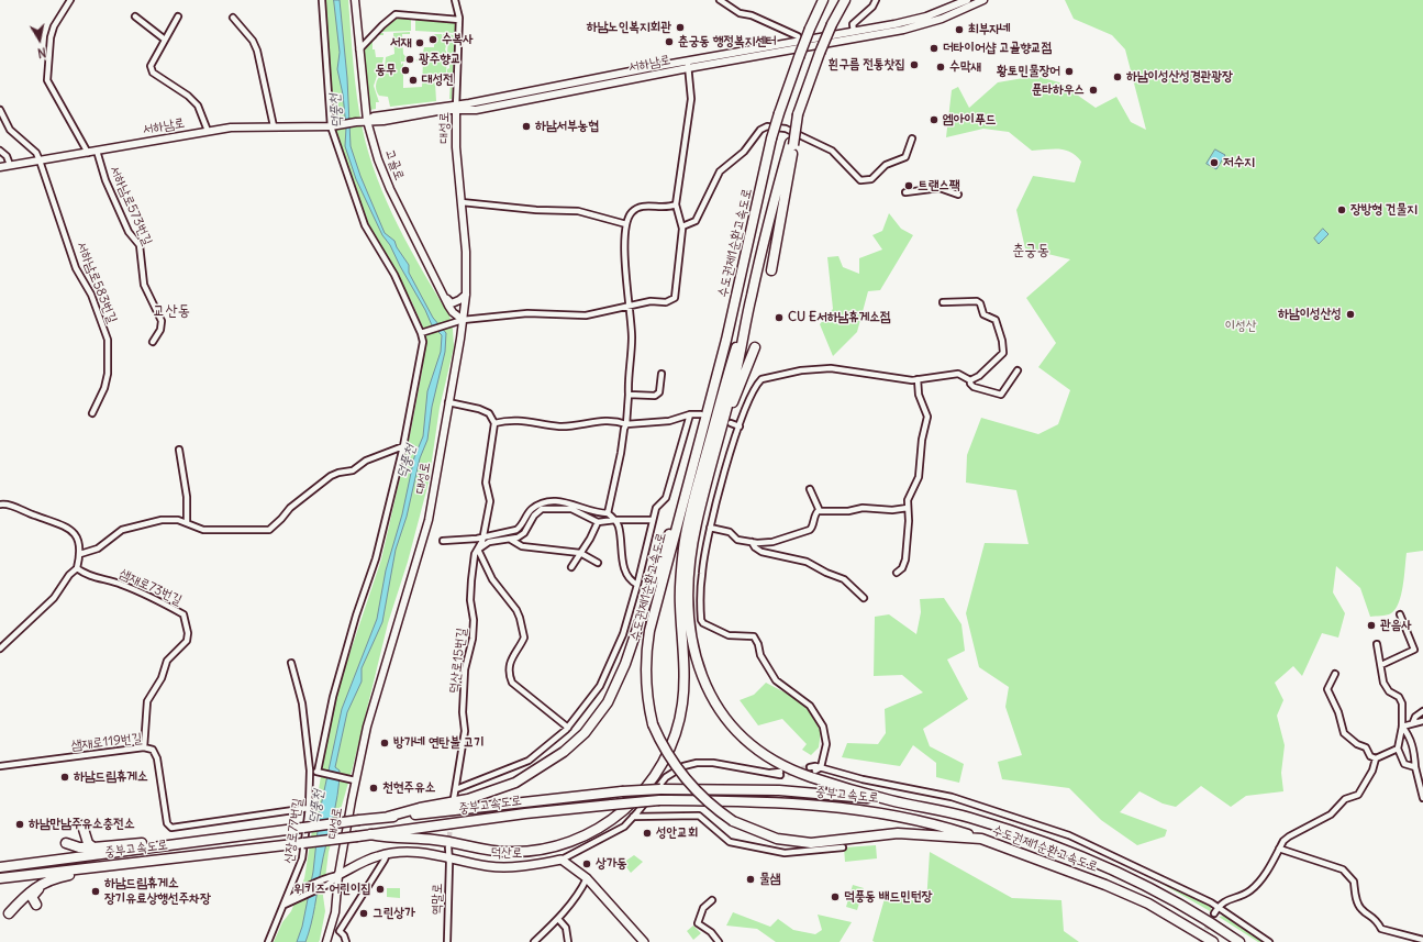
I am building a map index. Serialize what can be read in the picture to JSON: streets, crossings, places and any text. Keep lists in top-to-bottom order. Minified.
{"streets":{"highway":["수도권제1순환고속도로","중부고속도로"],"main road":["덕산로"],"street":["서하남로","대성로","고골로","서하남로573번길","서하남로583번길","샘재로73번길","덕산로15번길","샘재로119번길","신장로77번길","역말로"]},"crossings":[["서하남로","대성로"],["서하남로","고골로"],["서하남로","서하남로573번길"],["서하남로","서하남로583번길"],["대성로","고골로"],["대성로","덕산로"],["수도권제1순환고속도로","중부고속도로"],["샘재로73번길","샘재로119번길"],["샘재로119번길","신장로77번길"],["덕산로","역말로"]],"districts":["춘궁동","교산동"],"water":["덕풍천"],"parks":["이성산"],"places":["하남노인복지회관","최부자네","수복사","춘궁동 행정복지센터","서재","더타이어샵 고골향교점","광주향교","흰구름 전통찻집","수막새","동무","황토민물장어","하남이성산성경관광장","대성전","푼타하우스","엠아이푸드","하남서부농협","저수지","트랜스팩","장방형 건물지","하남이성산성","CU E서하남휴게소점","관음사","방가네 연탄불 고기","하남드림휴게소","천현주유소","하남만남주유소충전소","성안교회","상가동","물샘","위키즈 어린이집","하남드림휴게소 장기유료상행선주차장","덕풍동 배드민턴장","그린상가"],"north":"bottom"}
